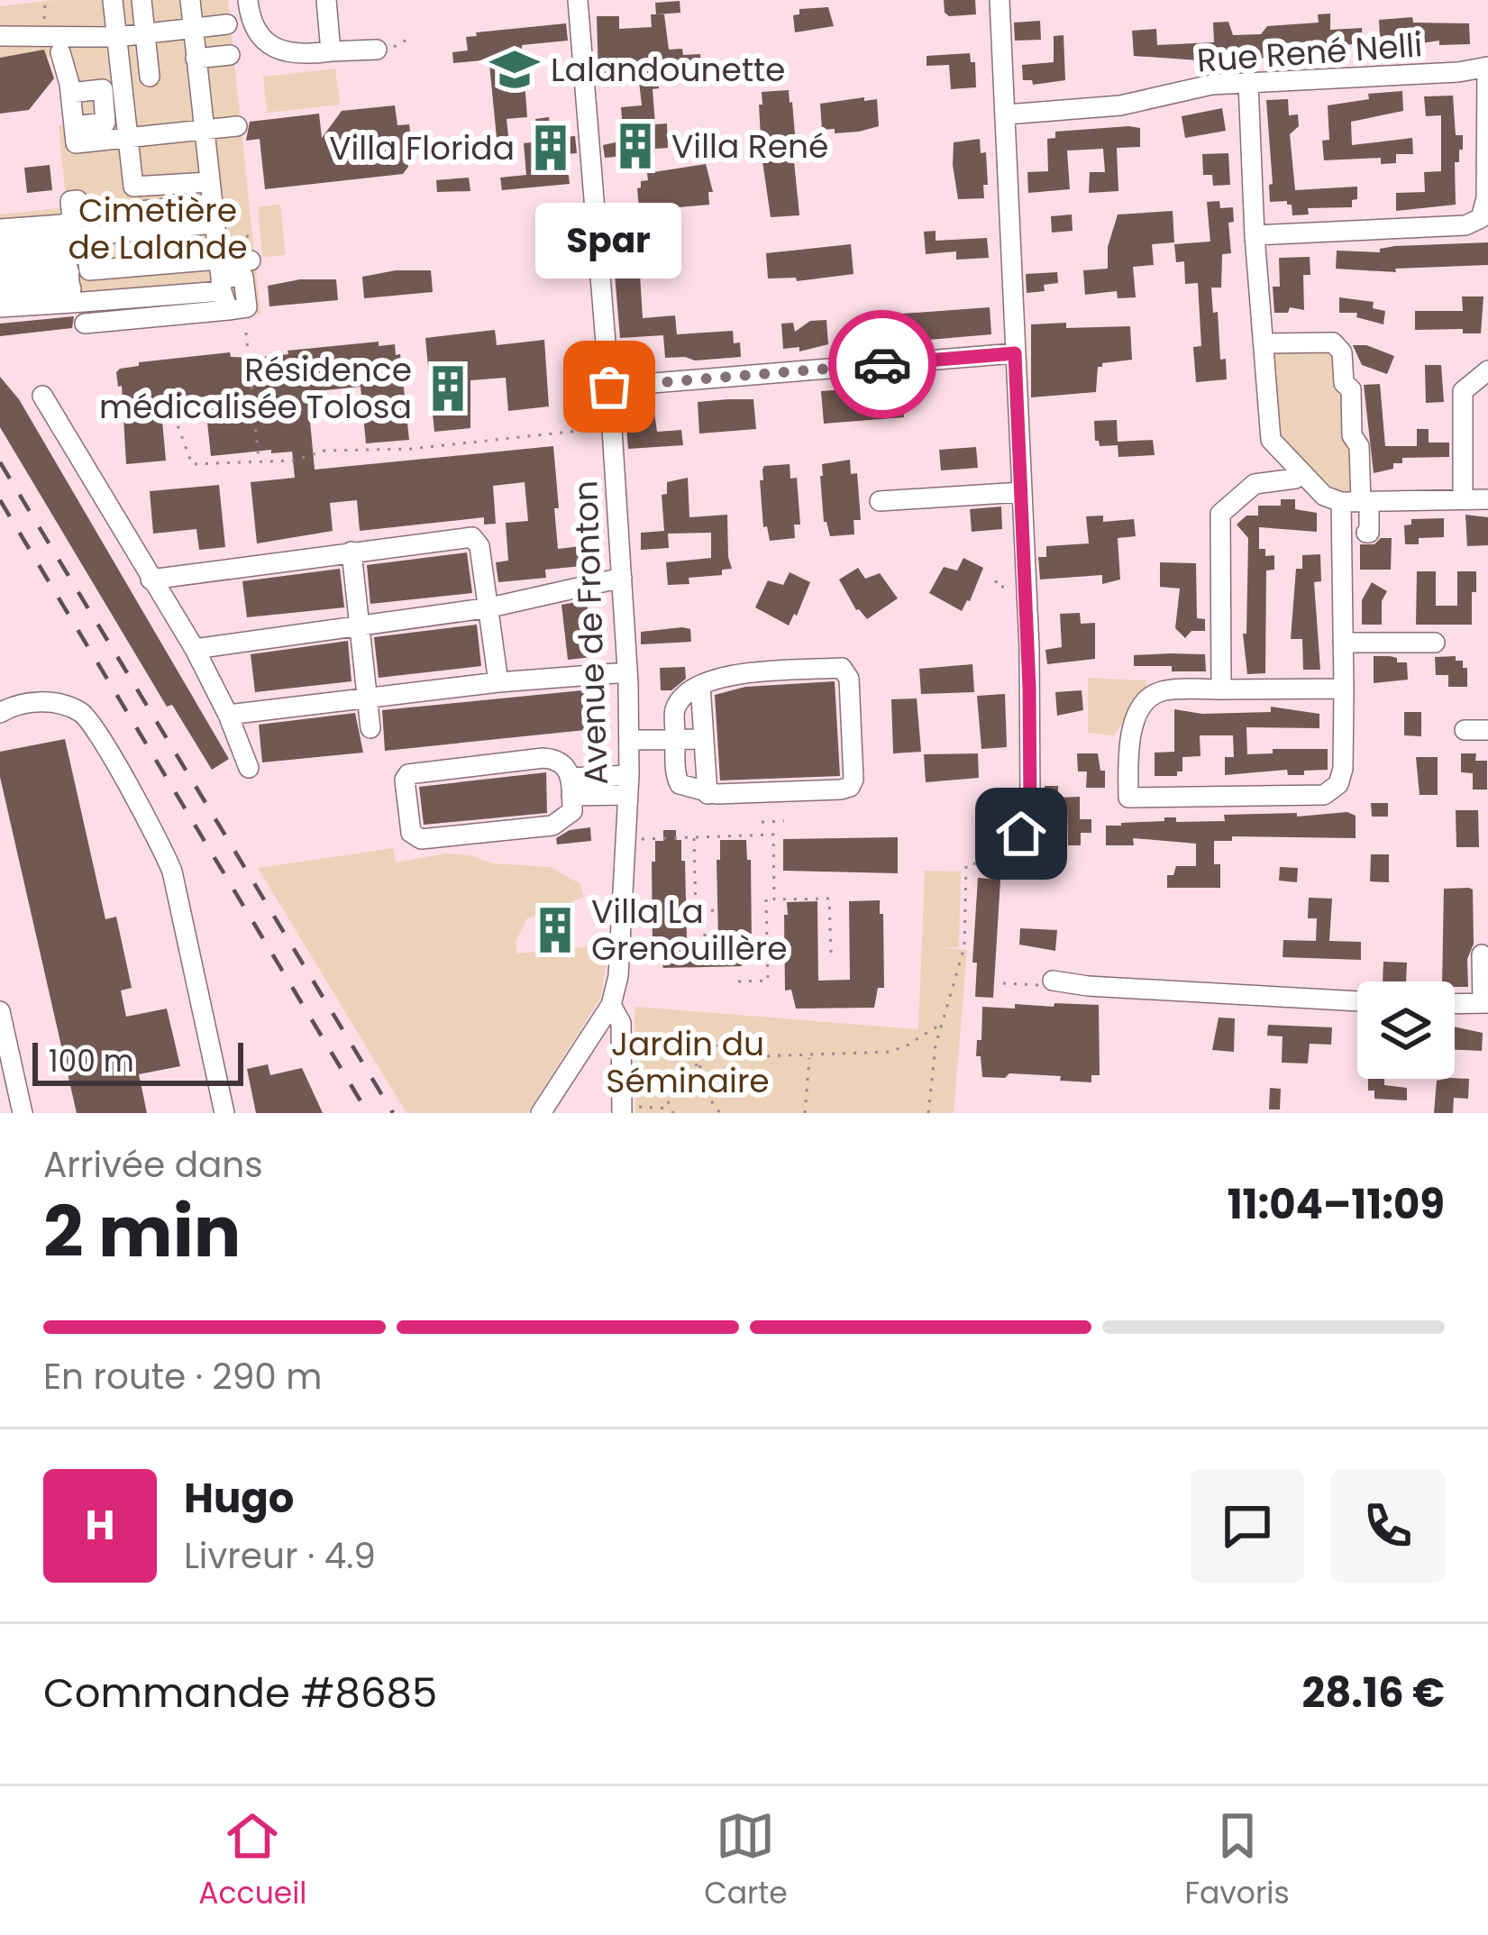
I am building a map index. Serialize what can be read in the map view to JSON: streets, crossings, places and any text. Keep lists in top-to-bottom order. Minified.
{"streets":{"street":["Rue René Nelli","Avenue de Fronton"]},"parks":["Cimetière de Lalande","Jardin du Séminaire"],"places":{"school or university":["Lalandounette"],"building":["Villa René","Villa Florida","Résidence médicalisée Tolosa","Villa La Grenouillère"],"other":["Spar"]},"scale_bar":"100 m","page":{"bubble":"Spar","scale":"100 m","heading":["2 min","Arrivée dans","11:04–11:09"],"panel":["Hugo","Livreur · 4.9","Commande #8685","28.16 €"],"bar":"En route · 290 m","round":"H","tabs":["Accueil","Carte","Favoris"]}}
